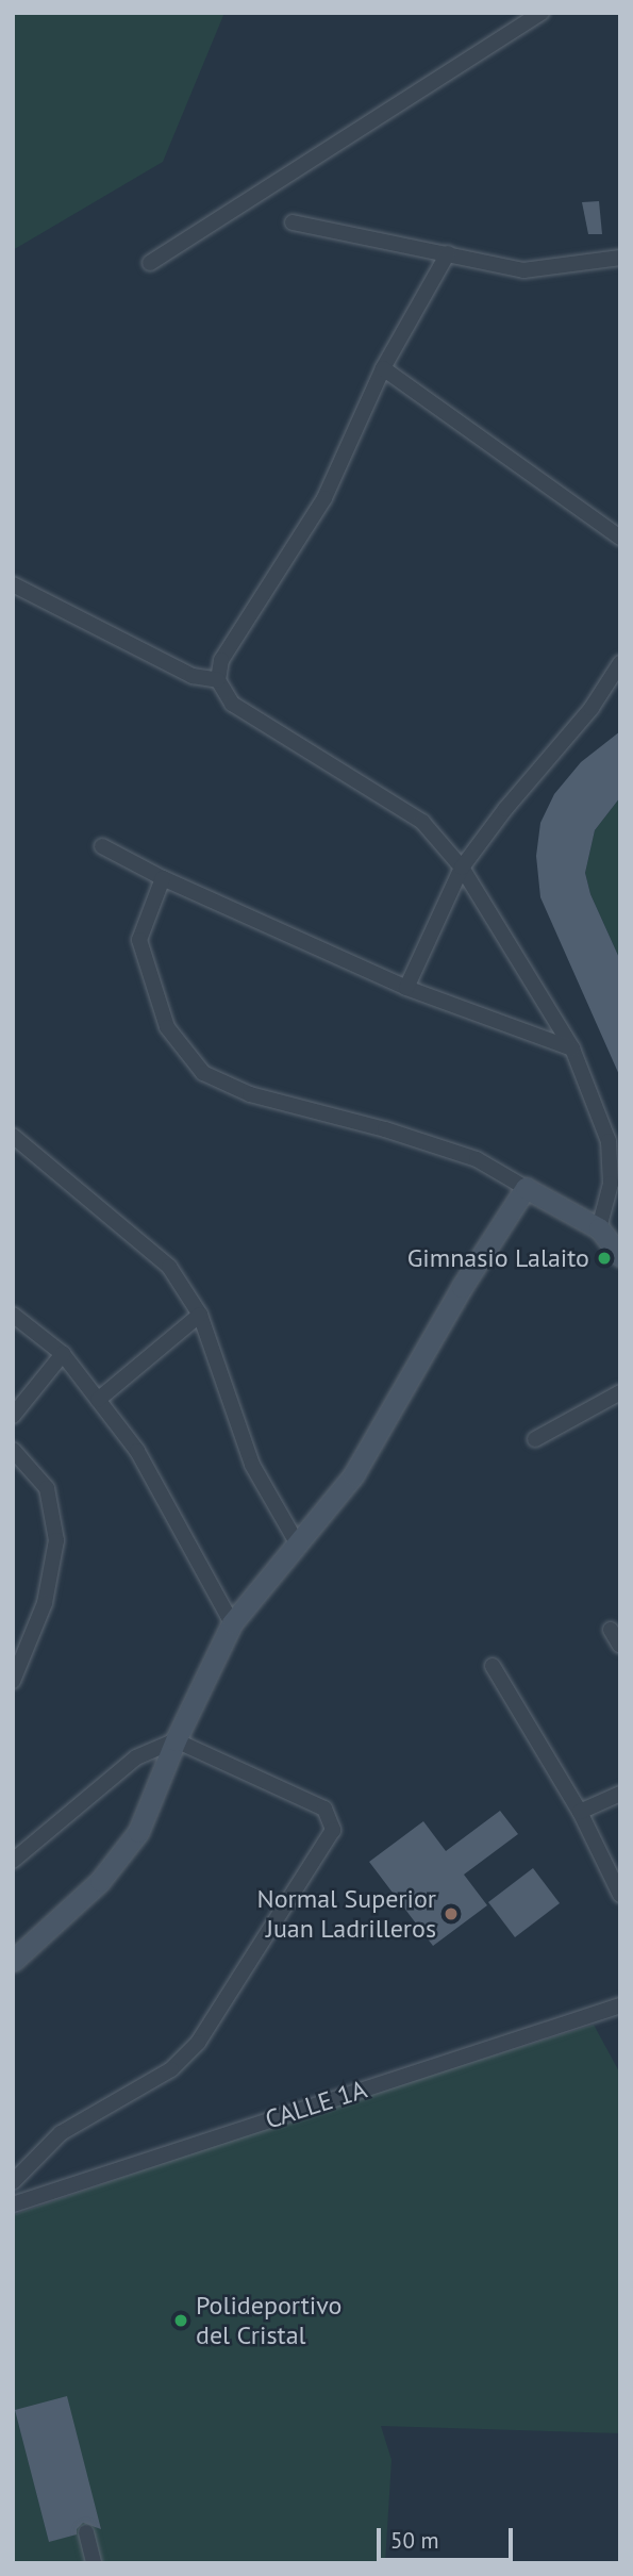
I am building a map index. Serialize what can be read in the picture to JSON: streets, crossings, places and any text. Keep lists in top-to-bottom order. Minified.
{"streets":{"street":["CALLE 1A"]},"places":["Gimnasio Lalaito","Normal Superior Juan Ladrilleros","Polideportivo del Cristal"],"scale_bar":"50 m"}
